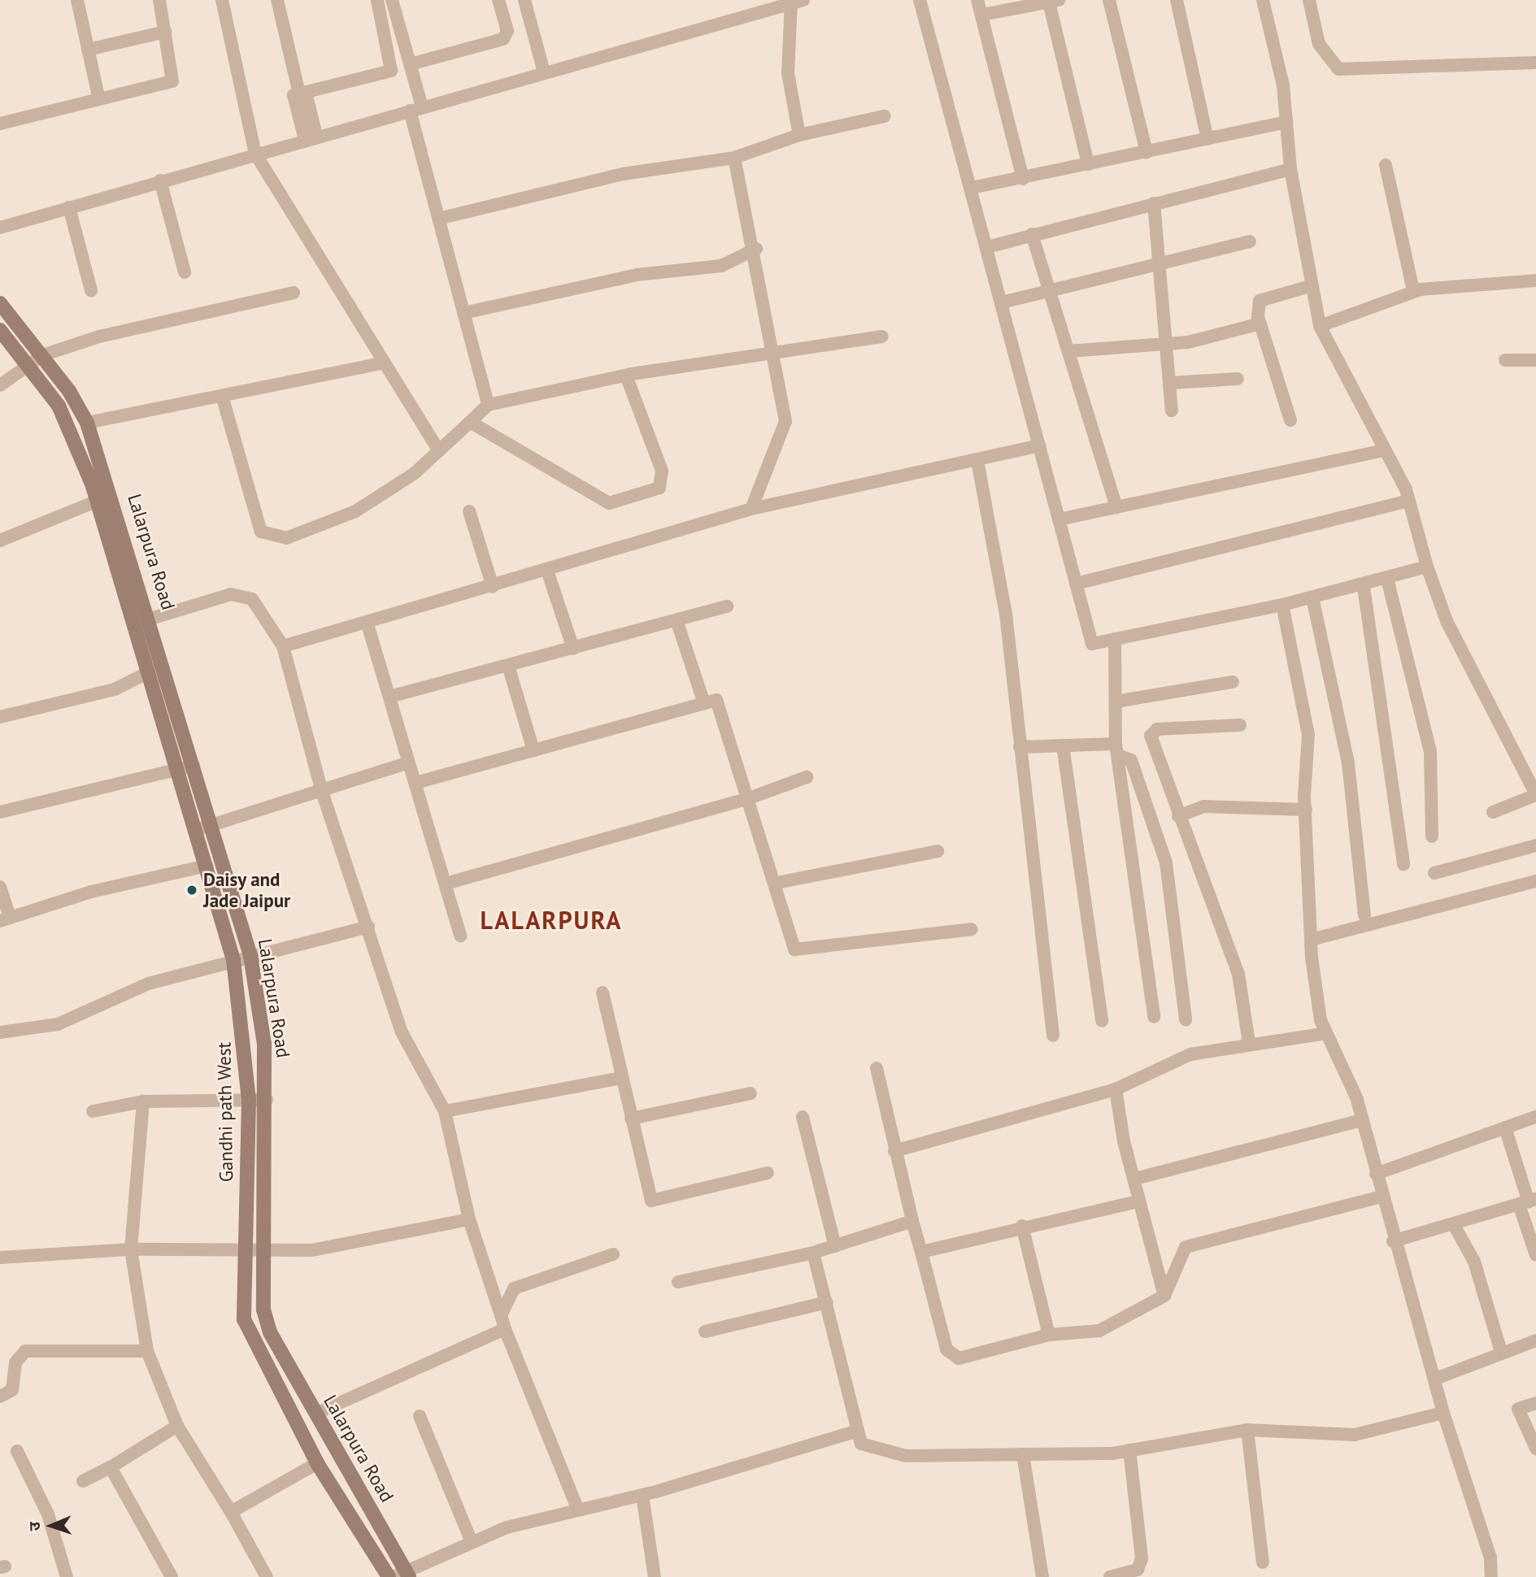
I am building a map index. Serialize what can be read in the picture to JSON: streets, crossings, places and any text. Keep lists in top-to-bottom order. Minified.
{"streets":{"street":["Lalarpura Road","Gandhi path West"]},"districts":["LALARPURA"],"places":["Daisy and Jade Jaipur"],"north":"left"}
